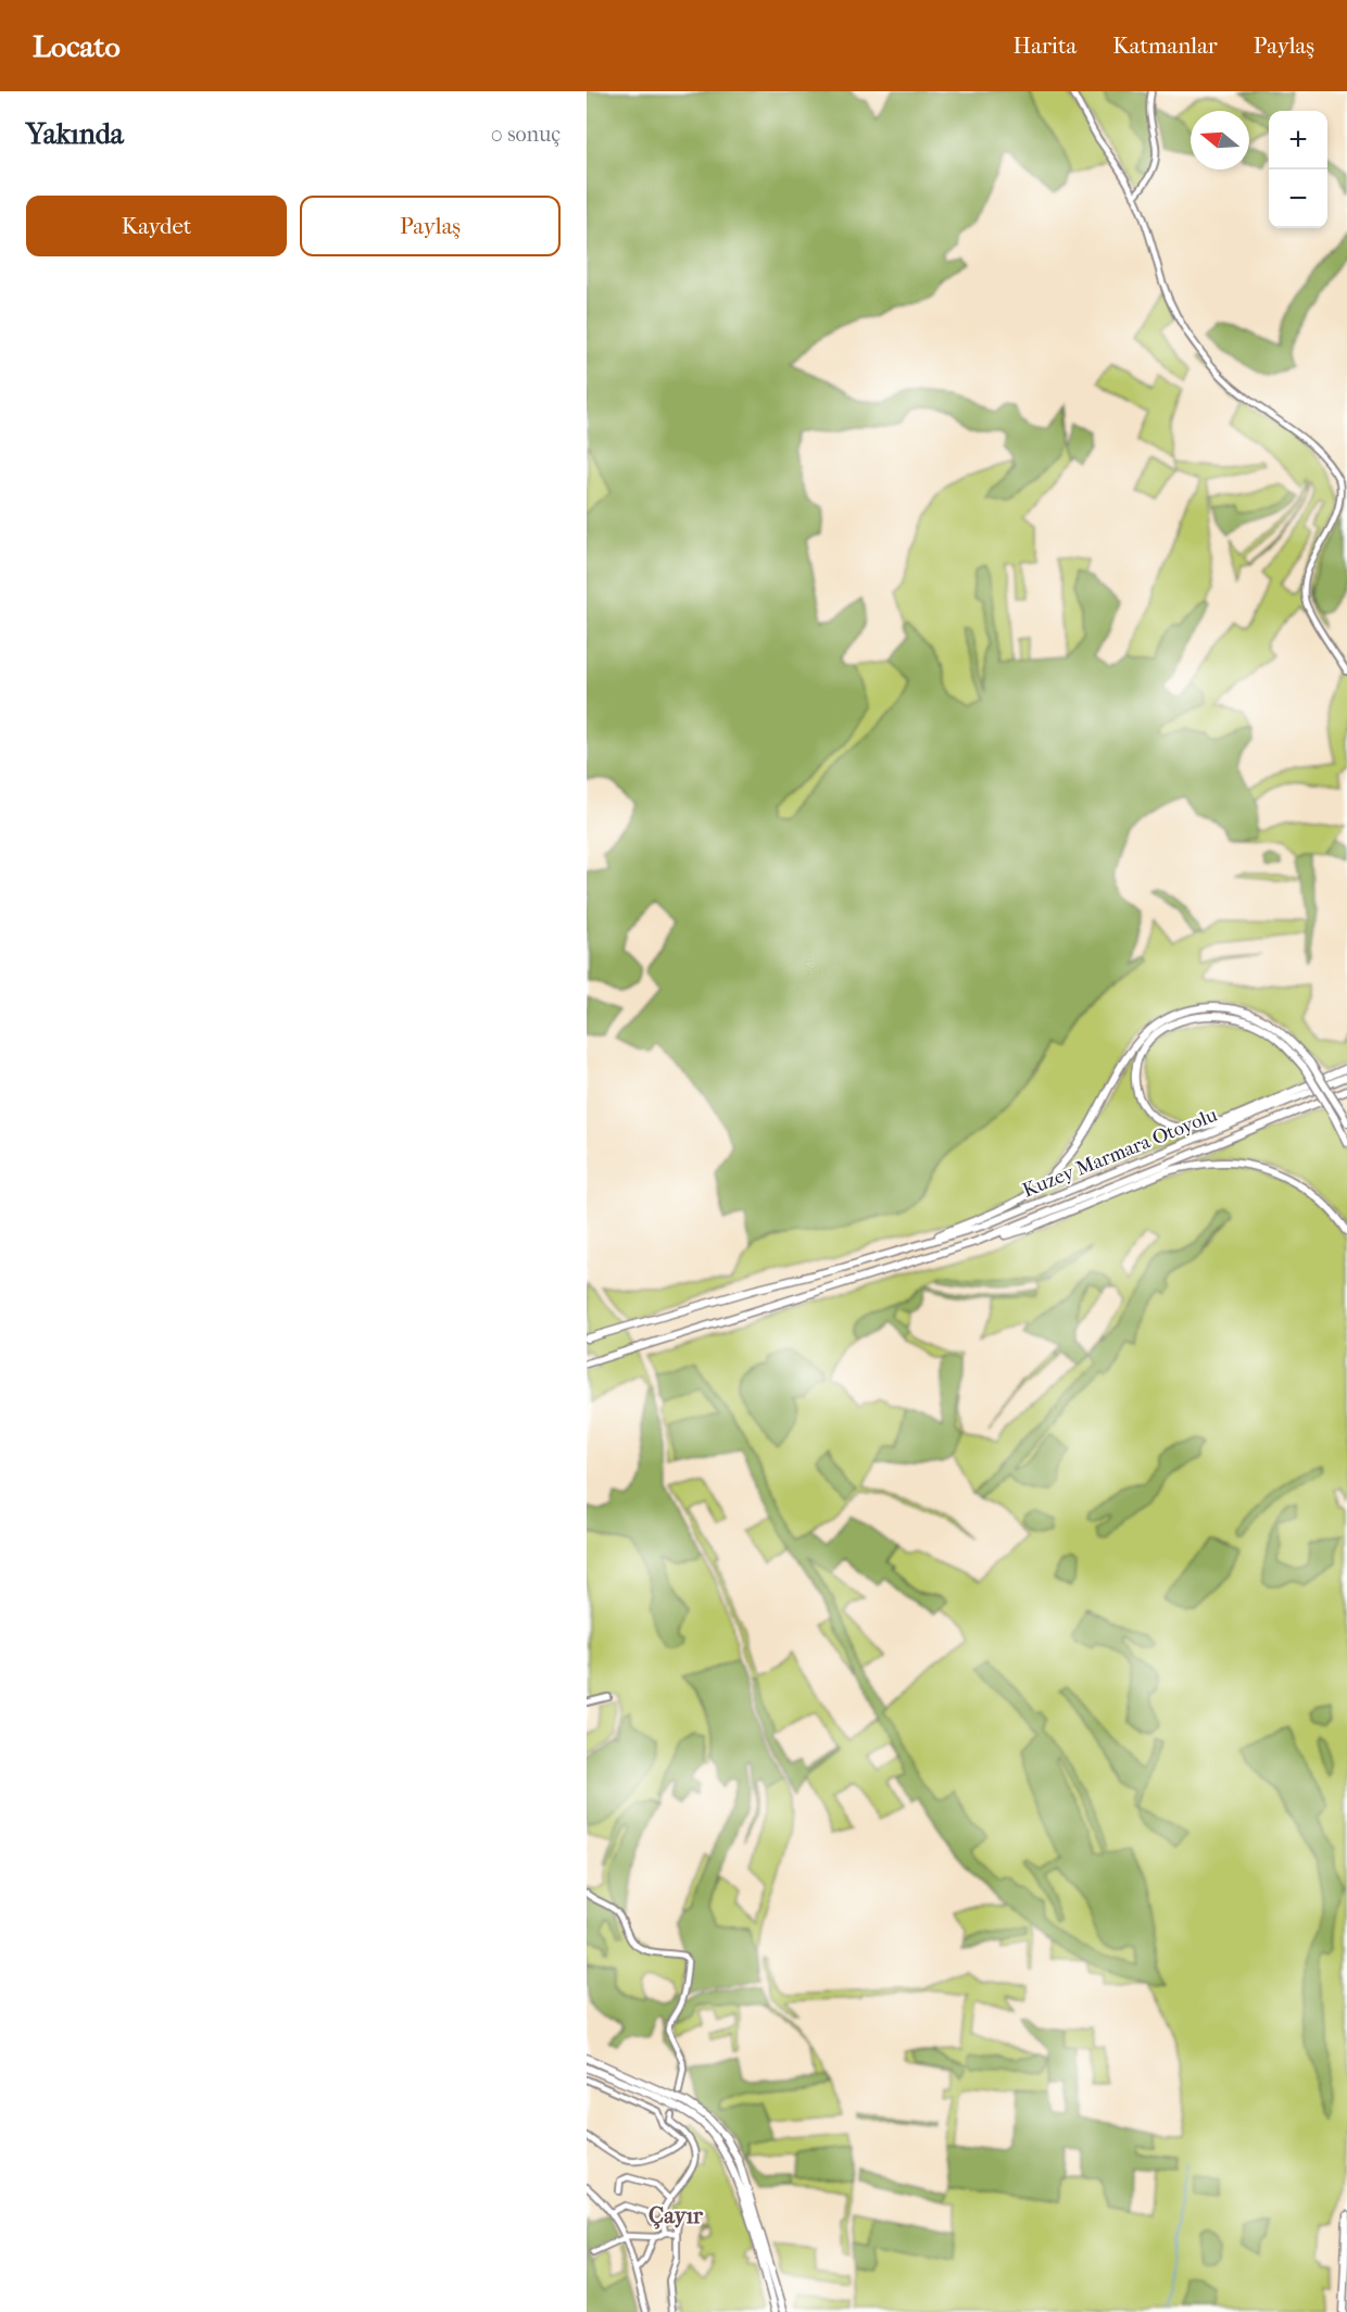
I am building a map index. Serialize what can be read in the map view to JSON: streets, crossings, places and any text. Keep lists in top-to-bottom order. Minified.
{"streets":{"highway":["Kuzey Marmara Otoyolu"]},"districts":["Çayır"],"north":"left","page":{"header":"Locato","nav":["Harita","Katmanlar","Paylaş"],"heading":["Yakında","0 sonuç"],"map_buttons":["+","−"],"buttons":["Kaydet","Paylaş"]}}
